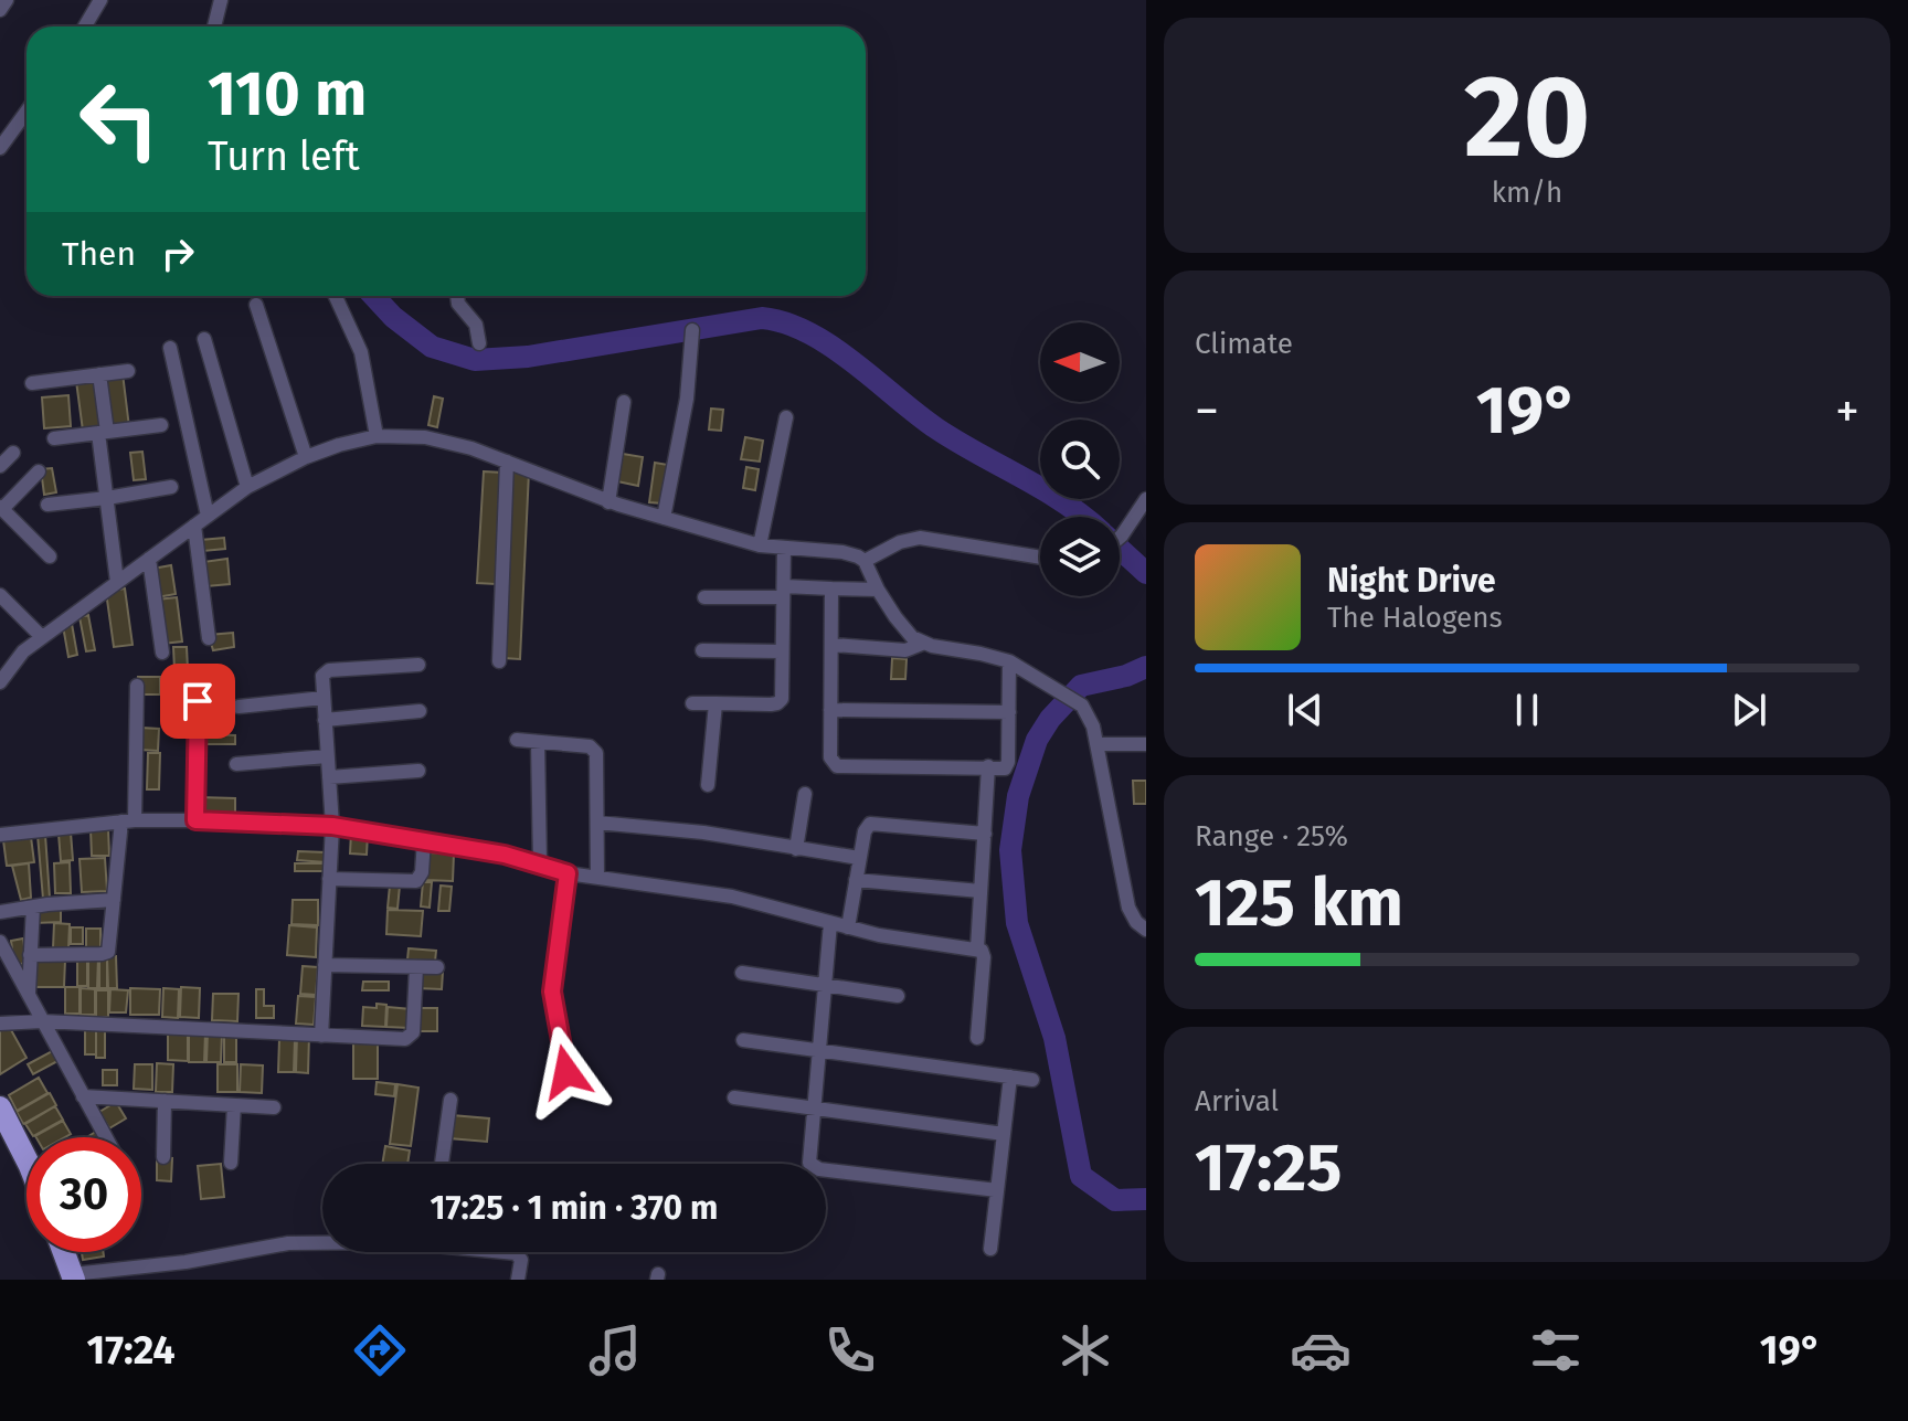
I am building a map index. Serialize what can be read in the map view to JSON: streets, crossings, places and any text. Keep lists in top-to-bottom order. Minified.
{"north":"left","page":{"tile":[["20","km/h"],"Climate",["Range · 25%","125 km"],["Arrival","17:25"]],"turn":["110 m","Turn left"],"then":"Then","heat":["−","19°","+"],"song":["Night Drive","The Halogens"],"limit":"30","trip":"17:25 · 1 min · 370 m","tabs":["17:24","19°"]}}
